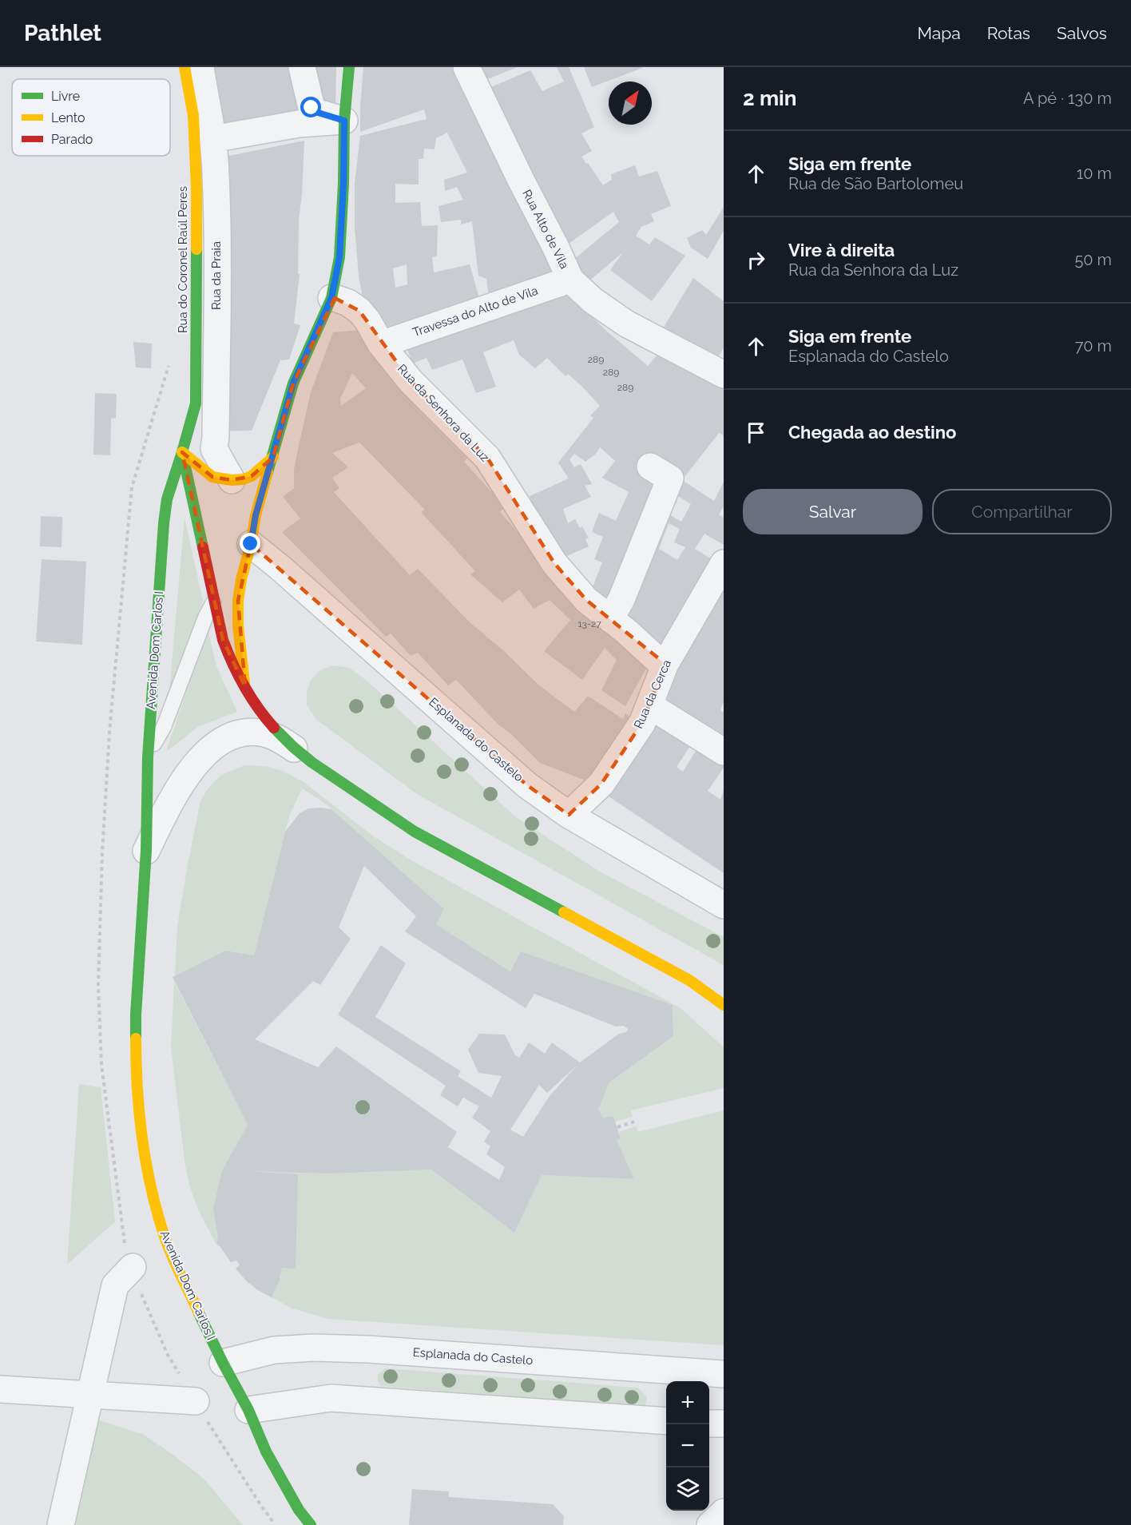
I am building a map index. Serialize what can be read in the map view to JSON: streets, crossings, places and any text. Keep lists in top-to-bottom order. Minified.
{"streets":{"street":["Rua Alto de Vila","Rua do Coronel Raúl Peres","Rua da Praia","Travessa do Alto de Vila","Rua da Senhora da Luz","Avenida Dom Carlos I","Rua da Cerca","Esplanada do Castelo"]},"crossings":[["Rua Alto de Vila","Travessa do Alto de Vila"],["Rua do Coronel Raúl Peres","Avenida Dom Carlos I"],["Travessa do Alto de Vila","Rua da Senhora da Luz"],["Rua da Senhora da Luz","Rua da Cerca"],["Avenida Dom Carlos I","Esplanada do Castelo"],["Rua da Cerca","Esplanada do Castelo"]],"house_numbers":["289","289","289","13-27"],"legend":["Livre","Lento","Parado"],"north":"top right","page":{"header":"Pathlet","nav":["Mapa","Rotas","Salvos"],"heading":["2 min","A pé · 130 m"],"list":[["Siga em frente","Rua de São Bartolomeu","10 m"],["Vire à direita","Rua da Senhora da Luz","50 m"],["Siga em frente","Esplanada do Castelo","70 m"],"Chegada ao destino"],"buttons":["Salvar","Compartilhar"],"map_buttons":["+","−"]}}
